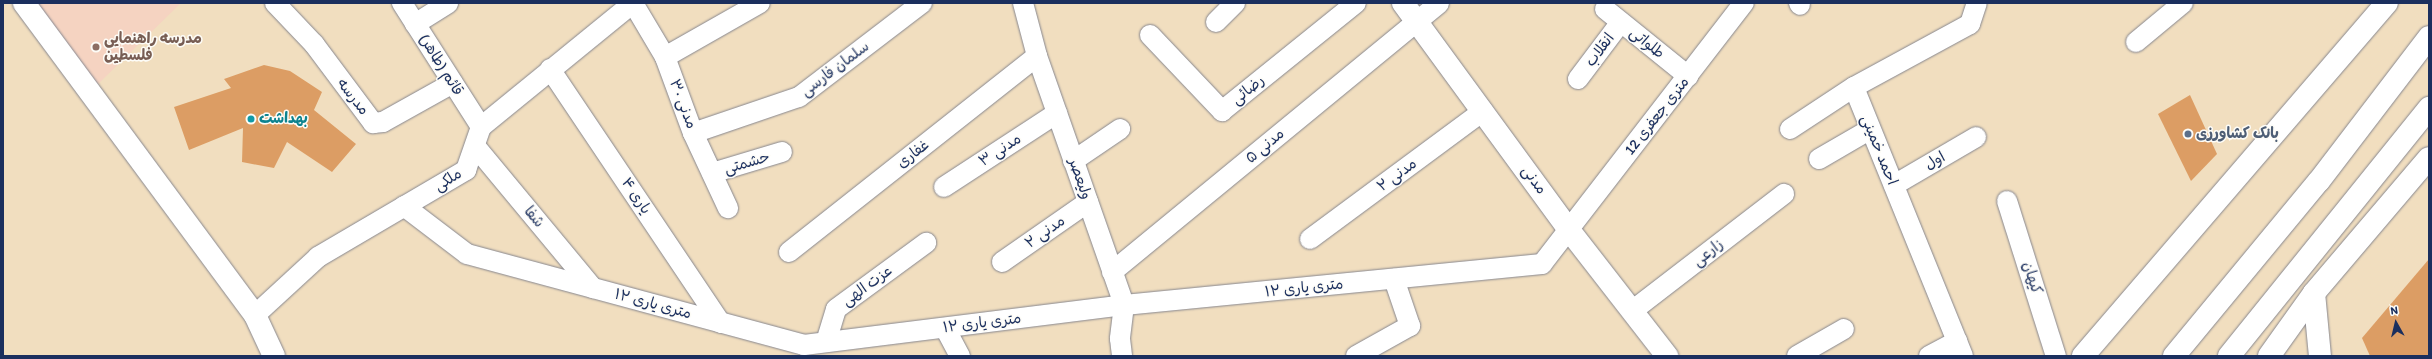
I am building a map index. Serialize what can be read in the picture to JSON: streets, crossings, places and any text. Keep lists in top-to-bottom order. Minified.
{"streets":{"main road":["مدنی"],"street":["طلواتی","انقلاب","قائم (طاهر)","سلمان فارسی","رضائی","مدرسه","مدنی ۳۰","12 متری جعفری","مدنی ۵","مدنی ۳","احمد خمینی","غفاری","اول","حشمتی","مدنی ۲","ولیعصر","ملکی","یاری ۴","شفا","زارعی","کیهان","عزت الهی","۱۲ متری یاری"]},"crossings":[["طلواتی","انقلاب"],["طلواتی","12 متری جعفری"],["قائم (طاهر)","مدرسه"],["قائم (طاهر)","ملکی"],["قائم (طاهر)","شفا"],["سلمان فارسی","مدنی ۳۰"],["مدنی ۳۰","حشمتی"],["مدنی ۳۰","ملکی"],["12 متری جعفری","مدنی"],["12 متری جعفری","۱۲ متری یاری"],["مدنی ۵","ولیعصر"],["مدنی ۵","مدنی"],["مدنی ۳","ولیعصر"],["احمد خمینی","اول"],["غفاری","ولیعصر"],["مدنی ۲","ولیعصر"],["مدنی ۲","مدنی"],["ولیعصر","۱۲ متری یاری"],["ملکی","یاری ۴"],["ملکی","شفا"],["ملکی","۱۲ متری یاری"],["مدنی","زارعی"],["مدنی","۱۲ متری یاری"],["یاری ۴","۱۲ متری یاری"],["شفا","۱۲ متری یاری"],["عزت الهی","۱۲ متری یاری"]],"places":["مدرسه راهنمایی فلسطین","بهداشت","بانک کشاورزی"],"north":"top"}
